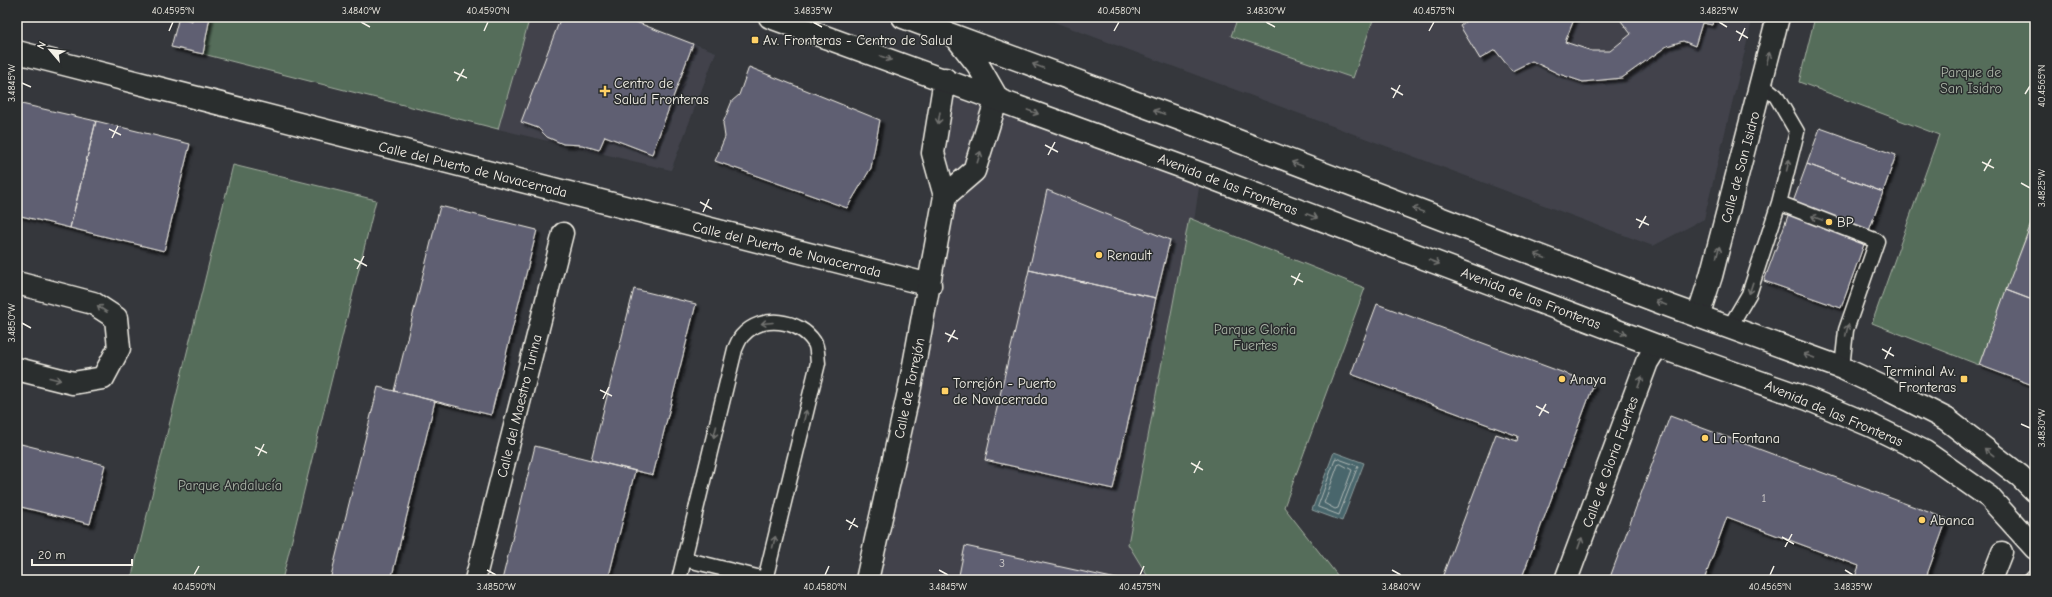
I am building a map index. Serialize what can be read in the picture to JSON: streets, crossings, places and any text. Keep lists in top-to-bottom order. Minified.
{"streets":{"main road":["Calle de San Isidro","Calle del Puerto de Navacerrada","Avenida de las Fronteras","Calle de Torrejón","Calle de Gloria Fuertes"],"street":["Calle del Maestro Turina"]},"crossings":[["Calle del Puerto de Navacerrada","Calle de Torrejón"],["Avenida de las Fronteras","Calle de Torrejón"],["Avenida de las Fronteras","Calle de Gloria Fuertes"]],"one_way":["Calle de San Isidro","Calle de Gloria Fuertes"],"parks":["Parque de San Isidro","Parque Gloria Fuertes","Parque Andalucía"],"places":{"transit":["Av. Fronteras - Centro de Salud","Terminal Av. Fronteras","Torrejón - Puerto de Navacerrada"],"health":["Centro de Salud Fronteras"],"other":["BP","Renault","Anaya","La Fontana","Abanca"]},"house_numbers":["1","3"],"scale_bar":"20 m","north":"top left","coordinates":["40.4595°N","3.4840°W","40.4590°N","3.4835°W","40.4580°N","3.4830°W","40.4575°N","3.4825°W","3.4845°W","40.4565°N","3.4850°W"]}
